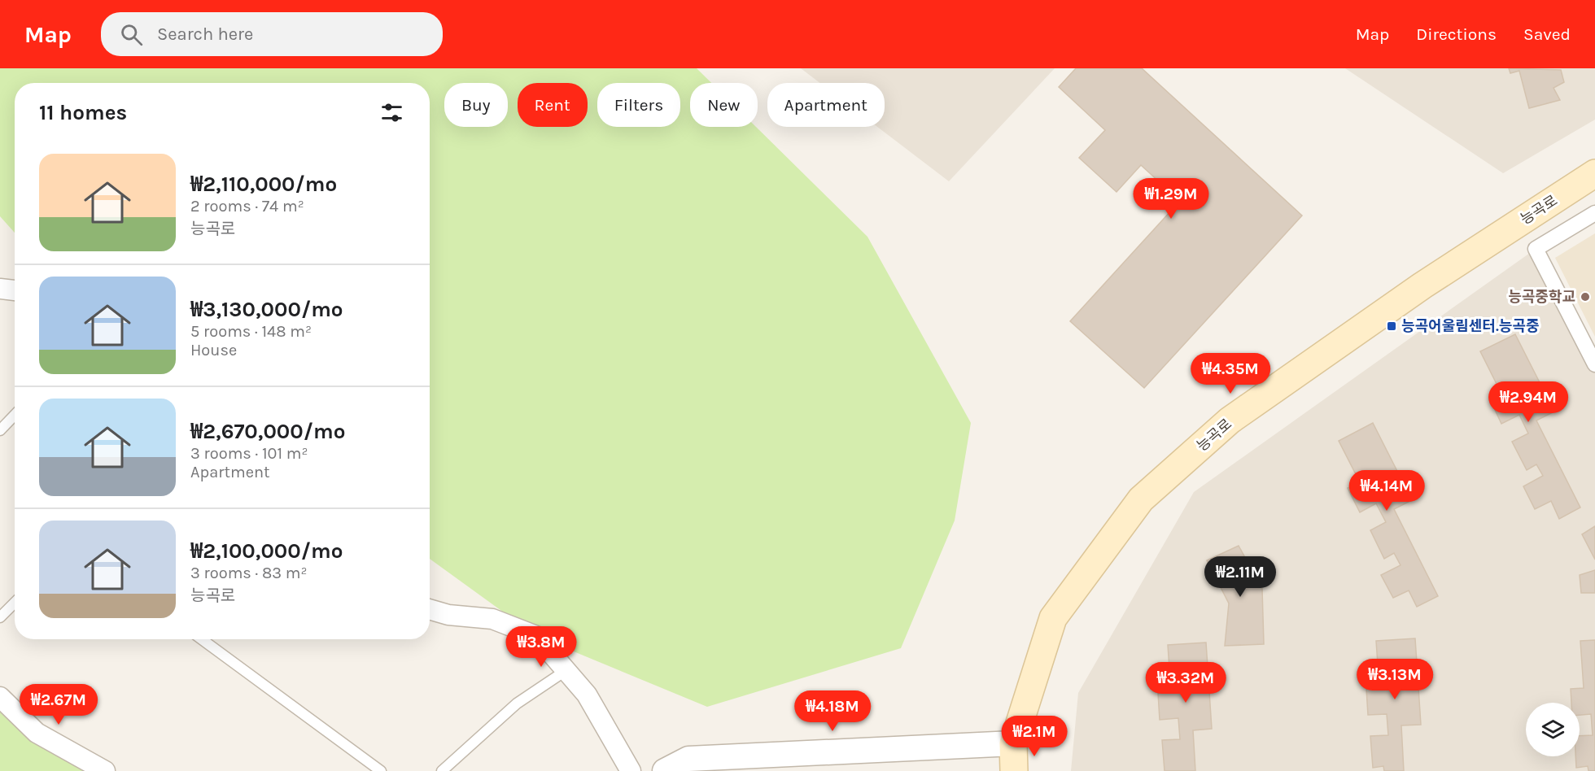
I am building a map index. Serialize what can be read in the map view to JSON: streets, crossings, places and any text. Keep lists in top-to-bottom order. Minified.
{"streets":{"main road":["능곡로"]},"places":{"other":["능곡중학교"],"transit":["능곡어울림센터.능곡중"]},"page":{"header":"Map","search":"Search here","nav":["Map","Directions","Saved"],"chip":["Buy","Rent","Filters","New","Apartment"],"heading":"11 homes","list":[{"name":"₩2,110,000/mo","note":"2 rooms · 74 m² · 능곡로"},{"name":"₩3,130,000/mo","note":"5 rooms · 148 m² · House"},{"name":"₩2,670,000/mo","note":"3 rooms · 101 m² · Apartment"},{"name":"₩2,100,000/mo","note":"3 rooms · 83 m² · 능곡로"}],"price":["₩1.29M","₩4.35M","₩2.94M","₩4.14M","₩2.11M","₩3.8M","₩3.13M","₩3.32M","₩2.67M","₩4.18M","₩2.1M"]}}
